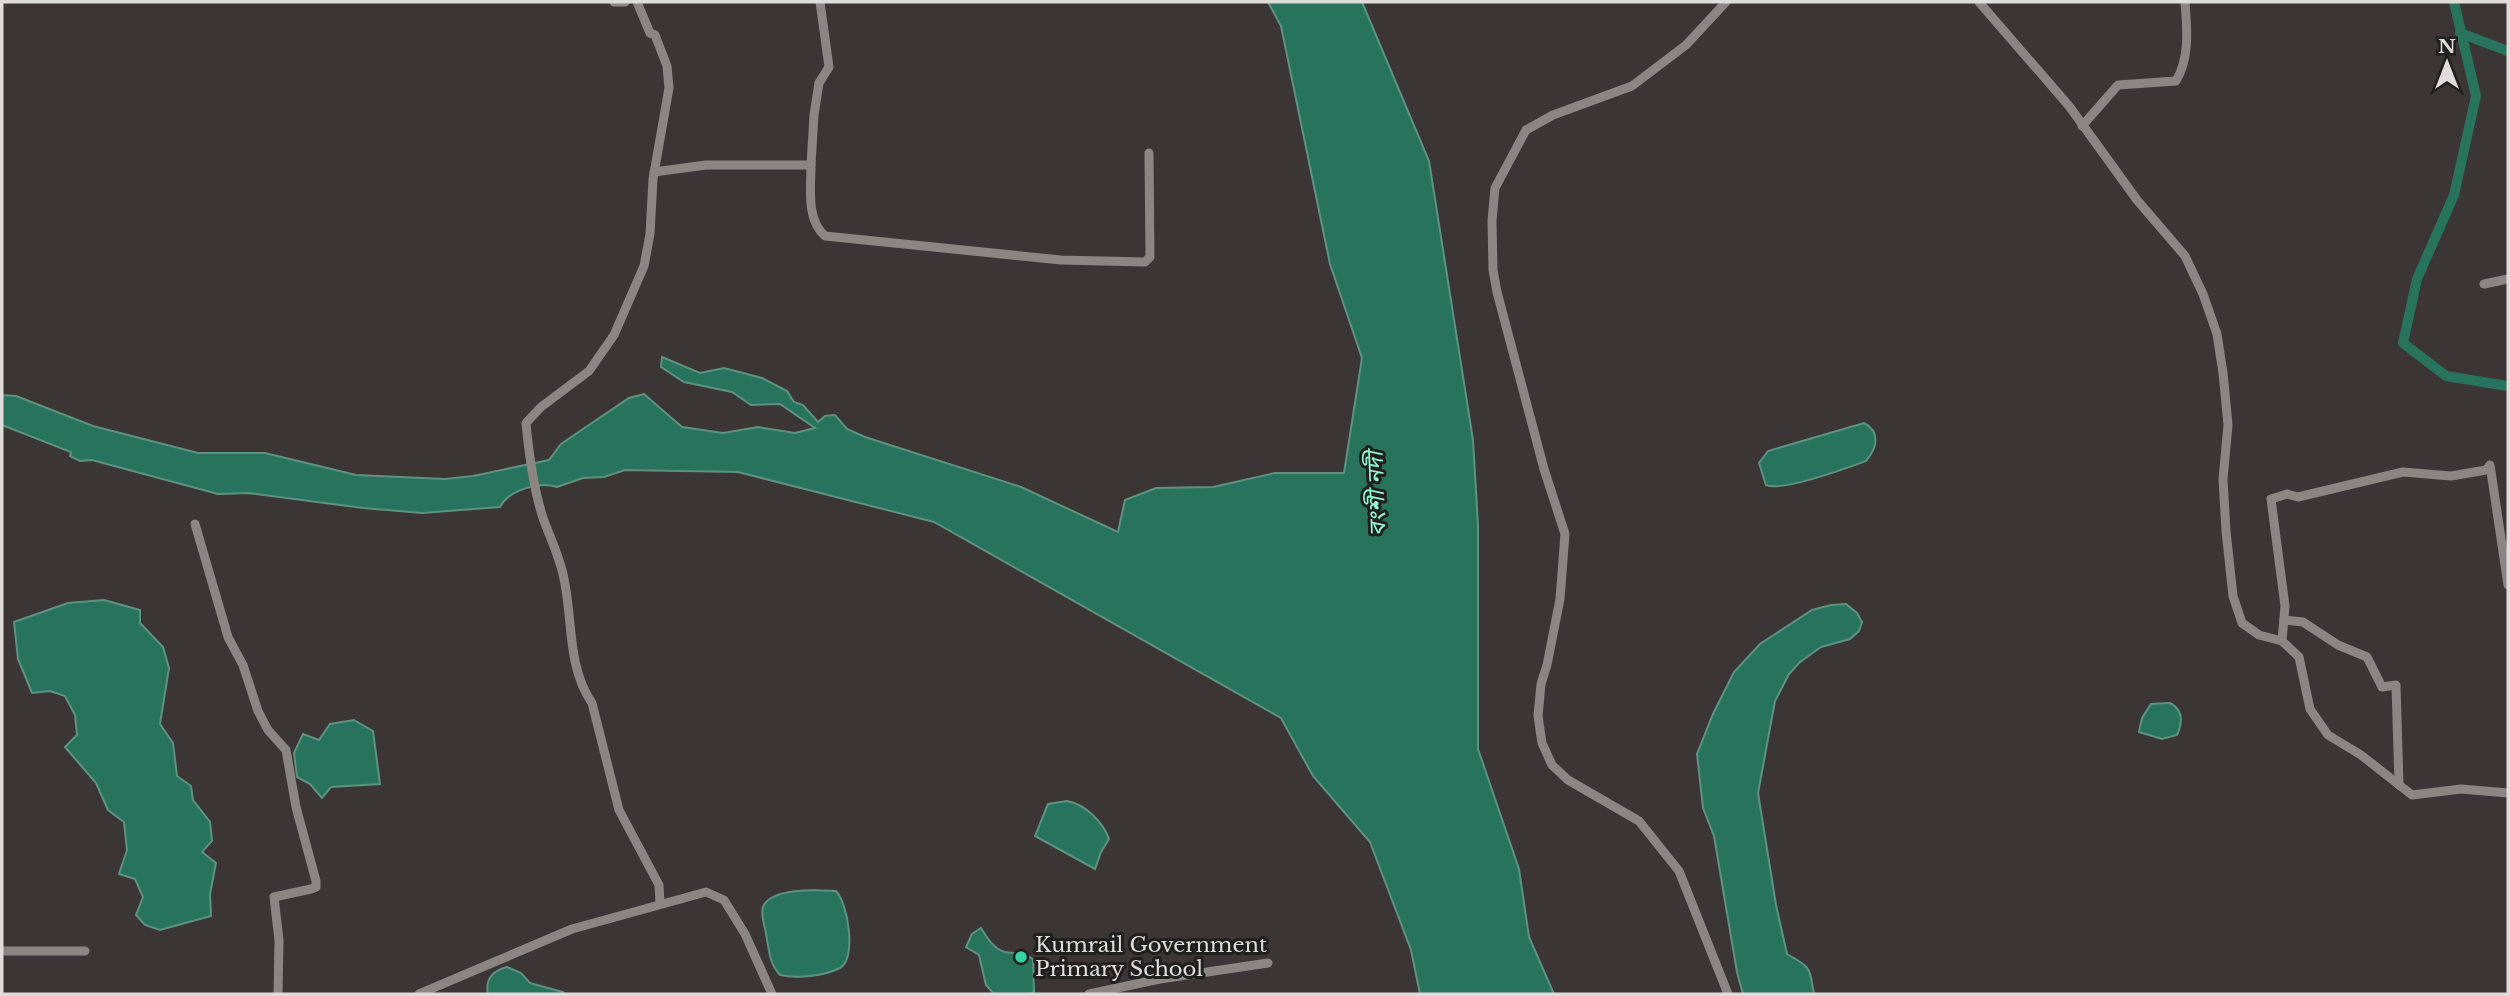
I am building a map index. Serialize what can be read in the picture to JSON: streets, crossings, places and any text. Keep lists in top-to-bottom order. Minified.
{"water":["বংশী নদী"],"places":["Kumrail Government Primary School"],"north":"top"}
